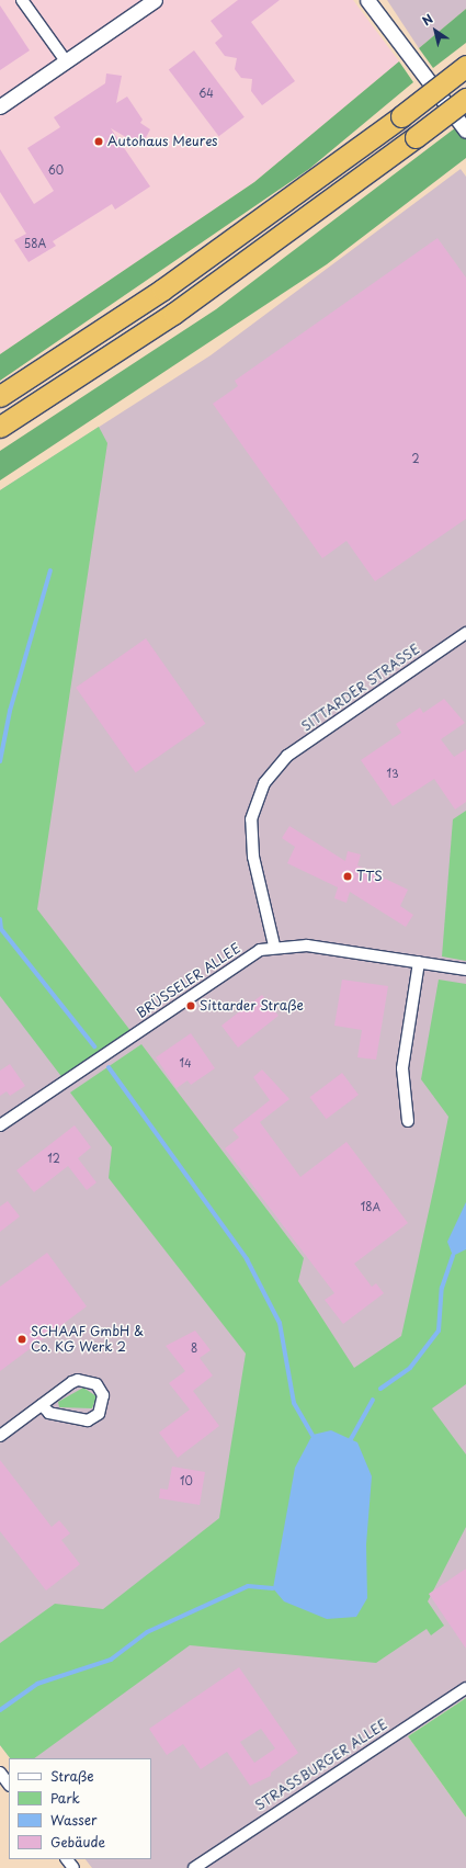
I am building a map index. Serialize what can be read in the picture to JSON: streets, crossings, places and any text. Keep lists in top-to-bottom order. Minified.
{"streets":{"street":["SITTARDER STRASSE","BRÜSSELER ALLEE","STRASSBURGER ALLEE"]},"crossings":[["SITTARDER STRASSE","BRÜSSELER ALLEE"]],"places":["Autohaus Meures","TTS","Sittarder Straße","SCHAAF GmbH & Co. KG Werk 2"],"house_numbers":["64","60","58A","2","13","14","12","18A","8","10"],"legend":["Straße","Park","Wasser","Gebäude"],"north":"top left"}
